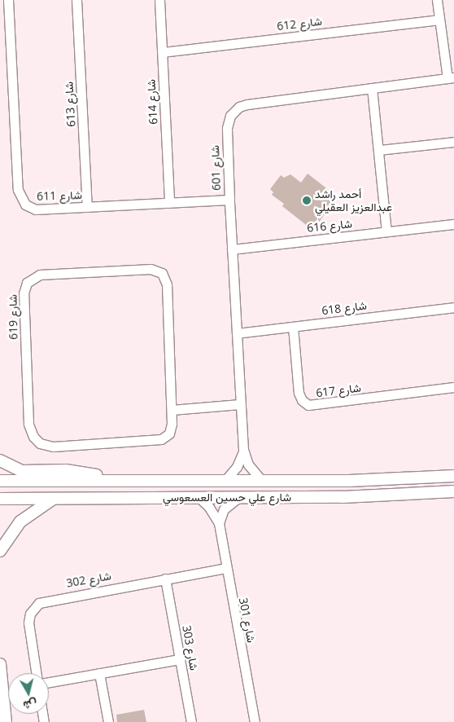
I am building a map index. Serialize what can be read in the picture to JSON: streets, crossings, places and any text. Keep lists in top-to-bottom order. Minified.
{"streets":{"street":["شارع 612","شارع 614","شارع 613","شارع 601","شارع 611","شارع 616","شارع 618","شارع 619","شارع 617","شارع علي حسين العسعوسي","شارع 302","شارع 301","شارع 303"]},"crossings":[["شارع 612","شارع 614"],["شارع 614","شارع 611"],["شارع 613","شارع 611"],["شارع 601","شارع 611"],["شارع 601","شارع 616"],["شارع 601","شارع 618"],["شارع 601","شارع علي حسين العسعوسي"],["شارع 618","شارع 617"],["شارع علي حسين العسعوسي","شارع 301"],["شارع 302","شارع 301"],["شارع 302","شارع 303"]],"places":["أحمد راشد عبدالعزيز العقيلي"],"north":"bottom"}
